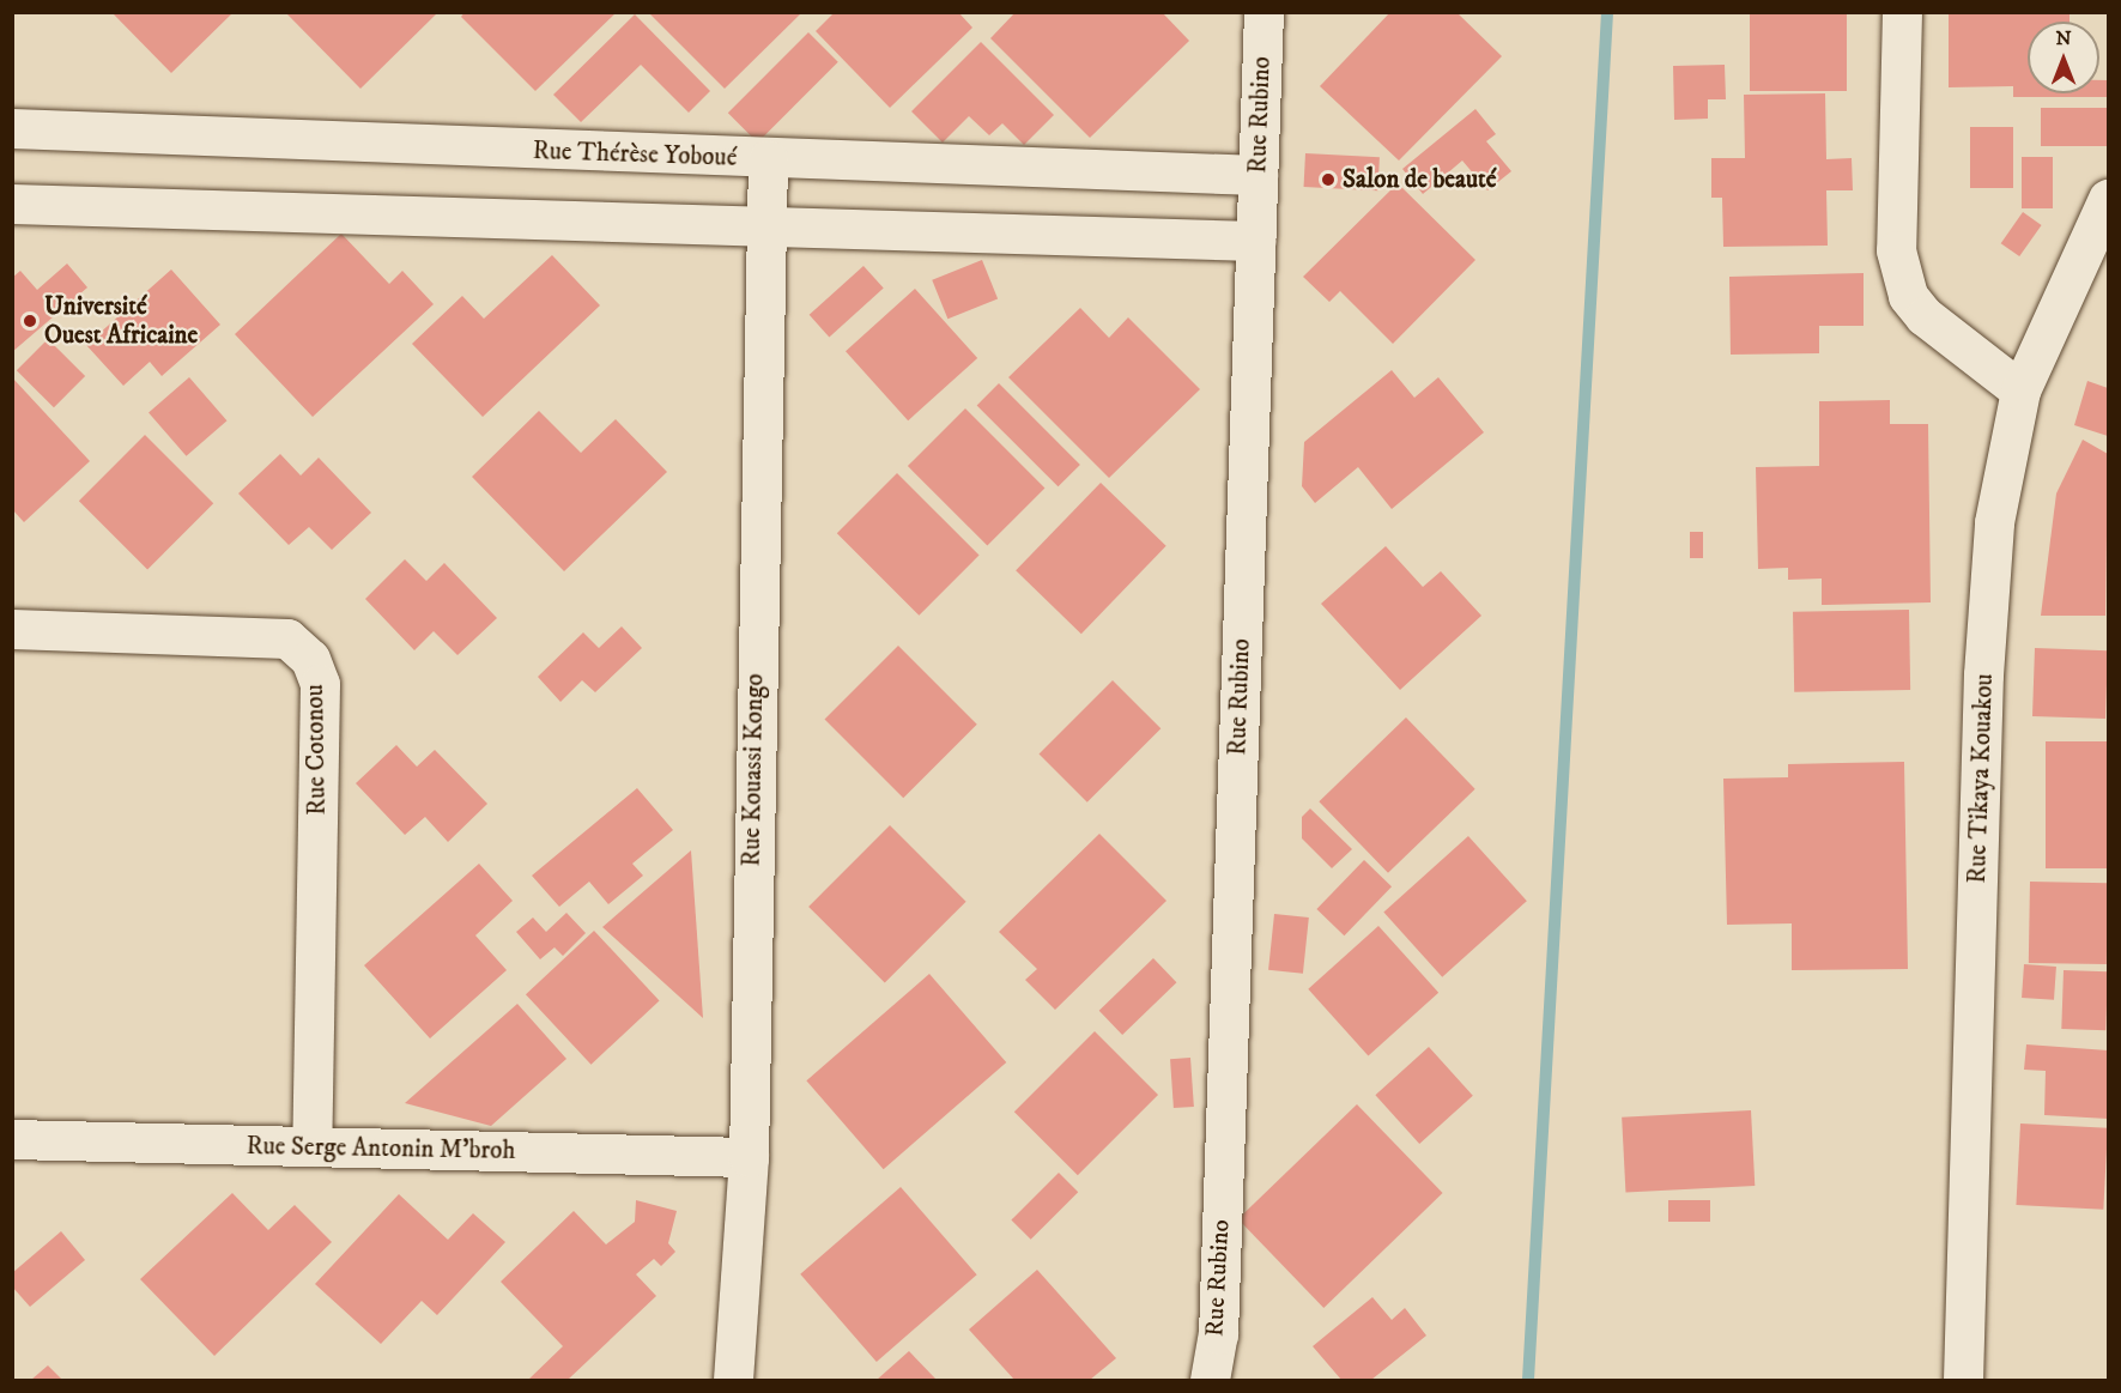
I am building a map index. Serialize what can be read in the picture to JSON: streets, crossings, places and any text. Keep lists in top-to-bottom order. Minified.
{"streets":{"street":["Rue Rubino","Rue Thérèse Yoboué","Rue Cotonou","Rue Kouassi Kongo","Rue Tikaya Kouakou","Rue Serge Antonin M'broh"]},"crossings":[["Rue Rubino","Rue Thérèse Yoboué"],["Rue Thérèse Yoboué","Rue Kouassi Kongo"],["Rue Cotonou","Rue Serge Antonin M'broh"],["Rue Kouassi Kongo","Rue Serge Antonin M'broh"]],"places":["Salon de beauté","Université Ouest Africaine"],"north":"top"}
